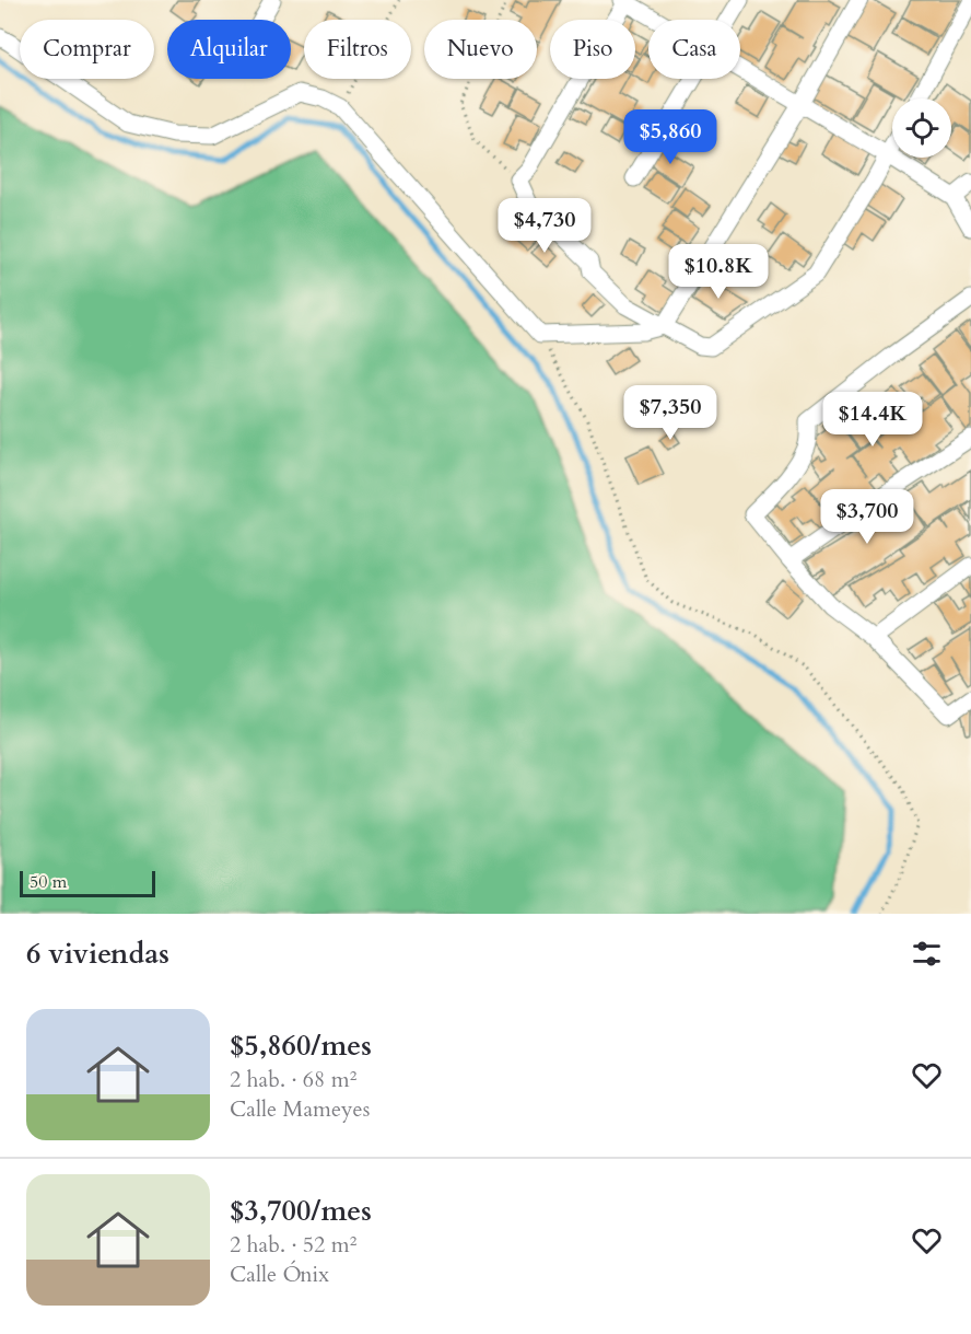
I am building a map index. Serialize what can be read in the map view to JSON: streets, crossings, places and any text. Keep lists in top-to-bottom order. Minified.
{"scale_bar":"50 m","page":{"chip":["Comprar","Alquilar","Filtros","Nuevo","Piso","Casa"],"price":["$5,860","$4,730","$10.8K","$7,350","$14.4K","$3,700"],"scale":"50 m","heading":"6 viviendas","list":[{"name":"$5,860/mes","note":"2 hab. · 68 m² · Calle Mameyes"},{"name":"$3,700/mes","note":"2 hab. · 52 m² · Calle Ónix"}]}}
